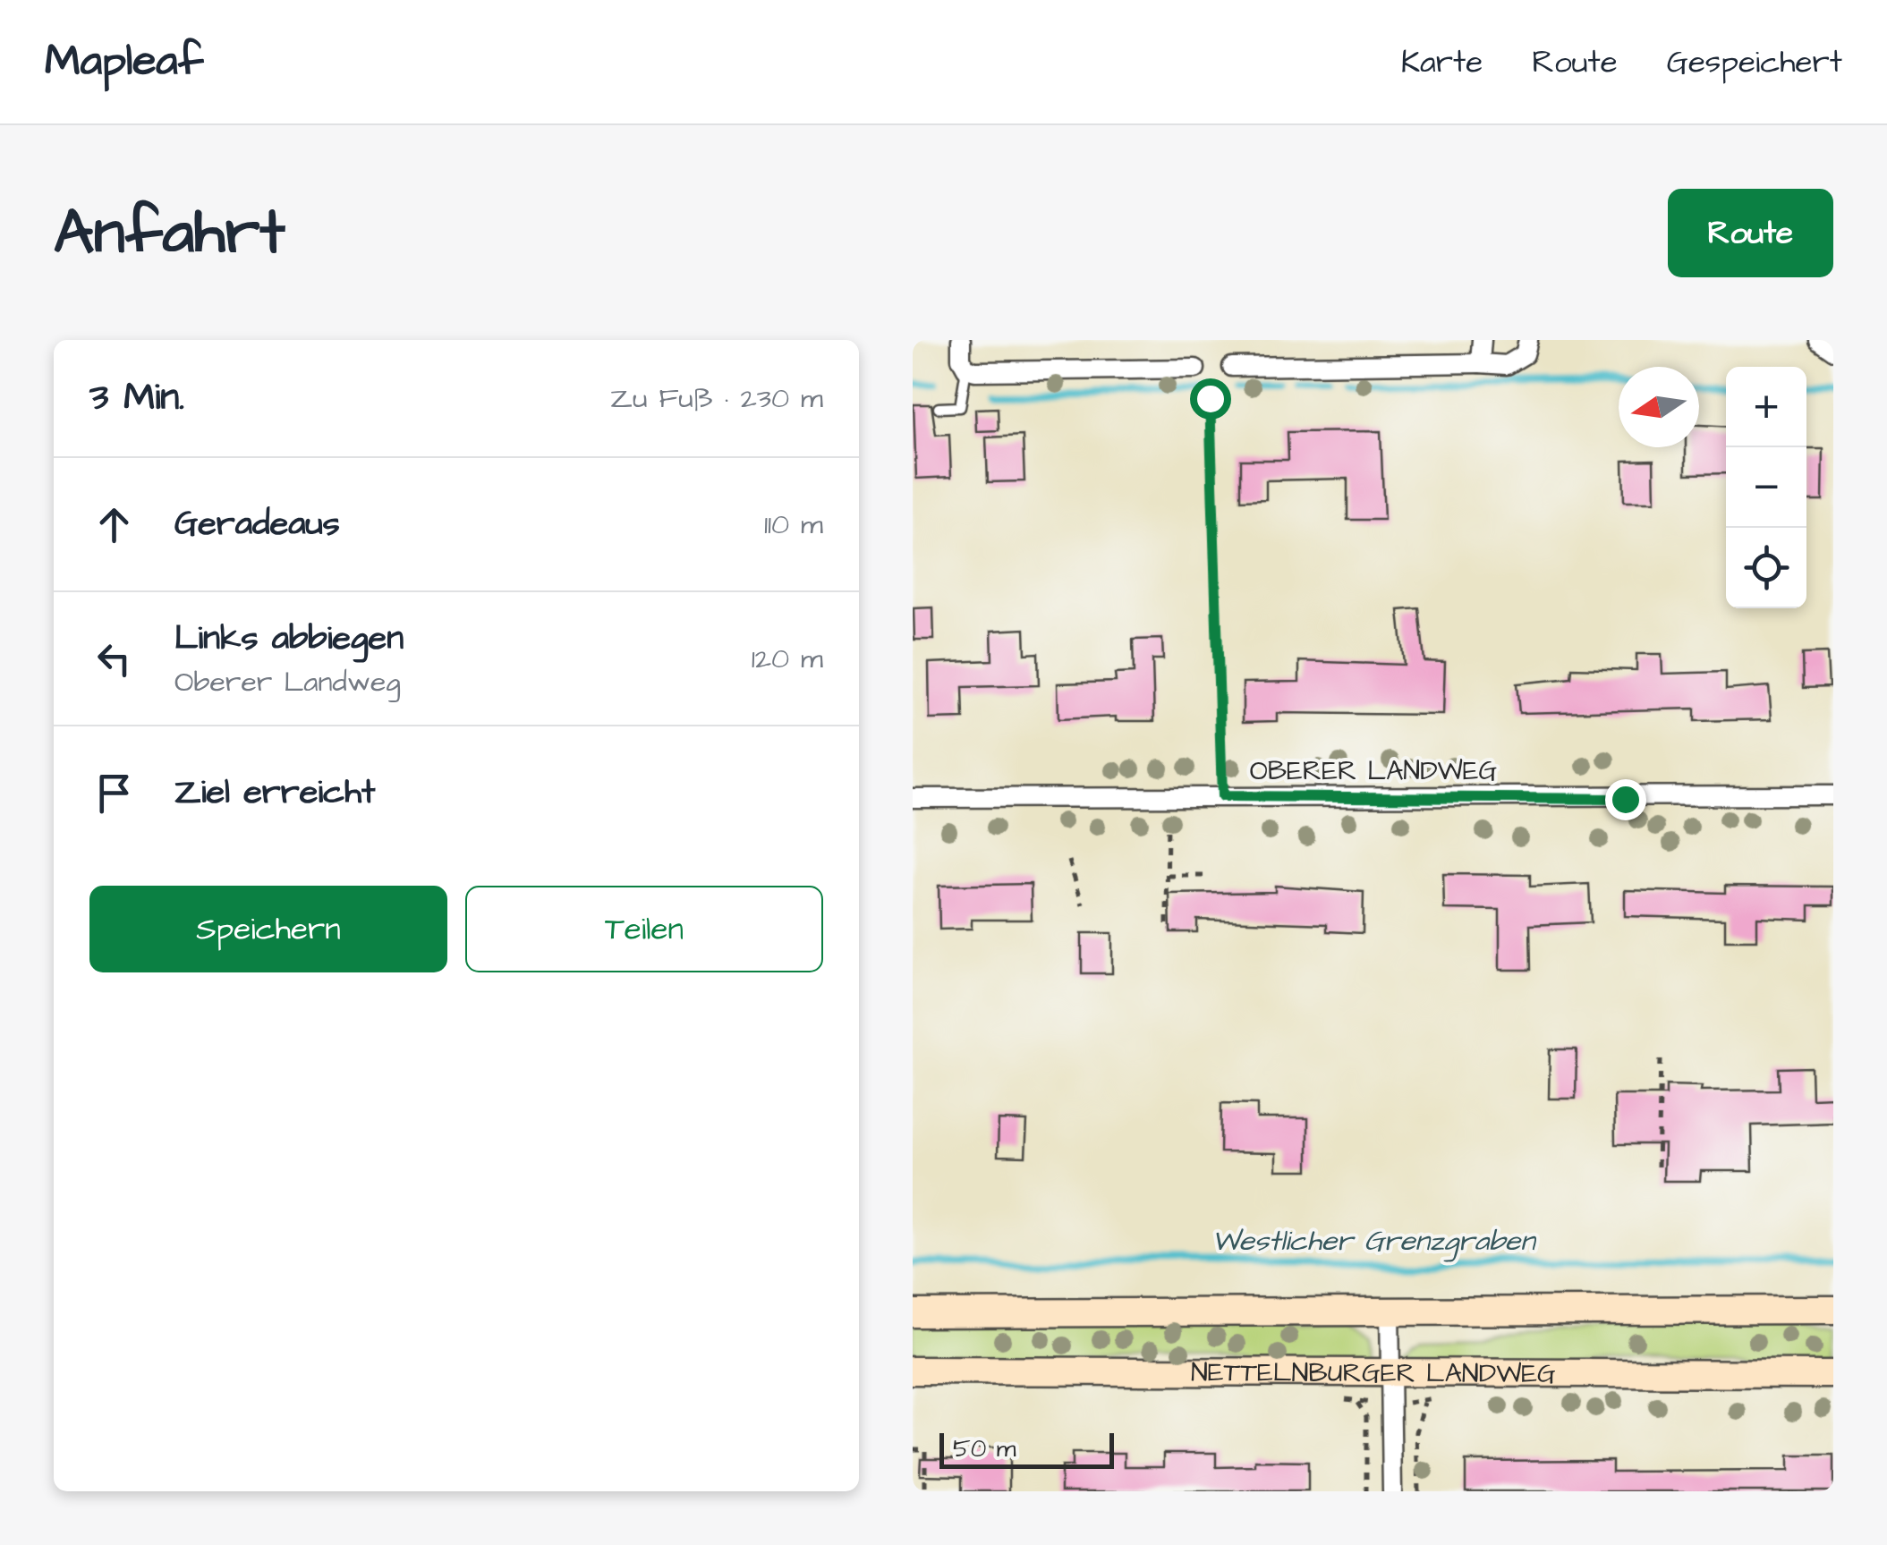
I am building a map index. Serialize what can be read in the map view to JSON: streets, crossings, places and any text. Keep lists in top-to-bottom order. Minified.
{"streets":{"main road":["NETTELNBURGER LANDWEG"],"street":["OBERER LANDWEG"]},"water":["Westlicher Grenzgraben"],"scale_bar":"50 m","north":"left","page":{"header":"Mapleaf","nav":["Karte","Route","Gespeichert"],"buttons":["Route",["Speichern","Teilen"]],"title":"Anfahrt","heading":["3 Min.","Zu Fuß · 230 m"],"map_buttons":["+","−"],"list":[["Geradeaus","110 m"],["Links abbiegen","Oberer Landweg","120 m"],"Ziel erreicht"],"scale":"50 m"}}
